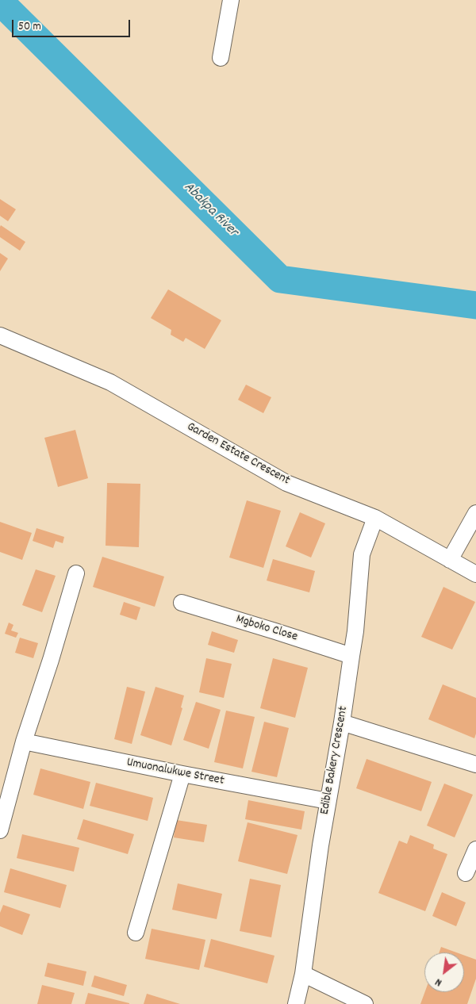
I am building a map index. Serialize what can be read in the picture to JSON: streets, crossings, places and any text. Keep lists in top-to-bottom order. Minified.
{"streets":{"street":["Garden Estate Crescent","Mgboko Close","Edible Bakery Crescent","Umuonalukwe Street"]},"crossings":[["Garden Estate Crescent","Edible Bakery Crescent"],["Mgboko Close","Edible Bakery Crescent"],["Edible Bakery Crescent","Umuonalukwe Street"]],"water":["Abakpa River"],"scale_bar":"50 m","north":"bottom left"}
